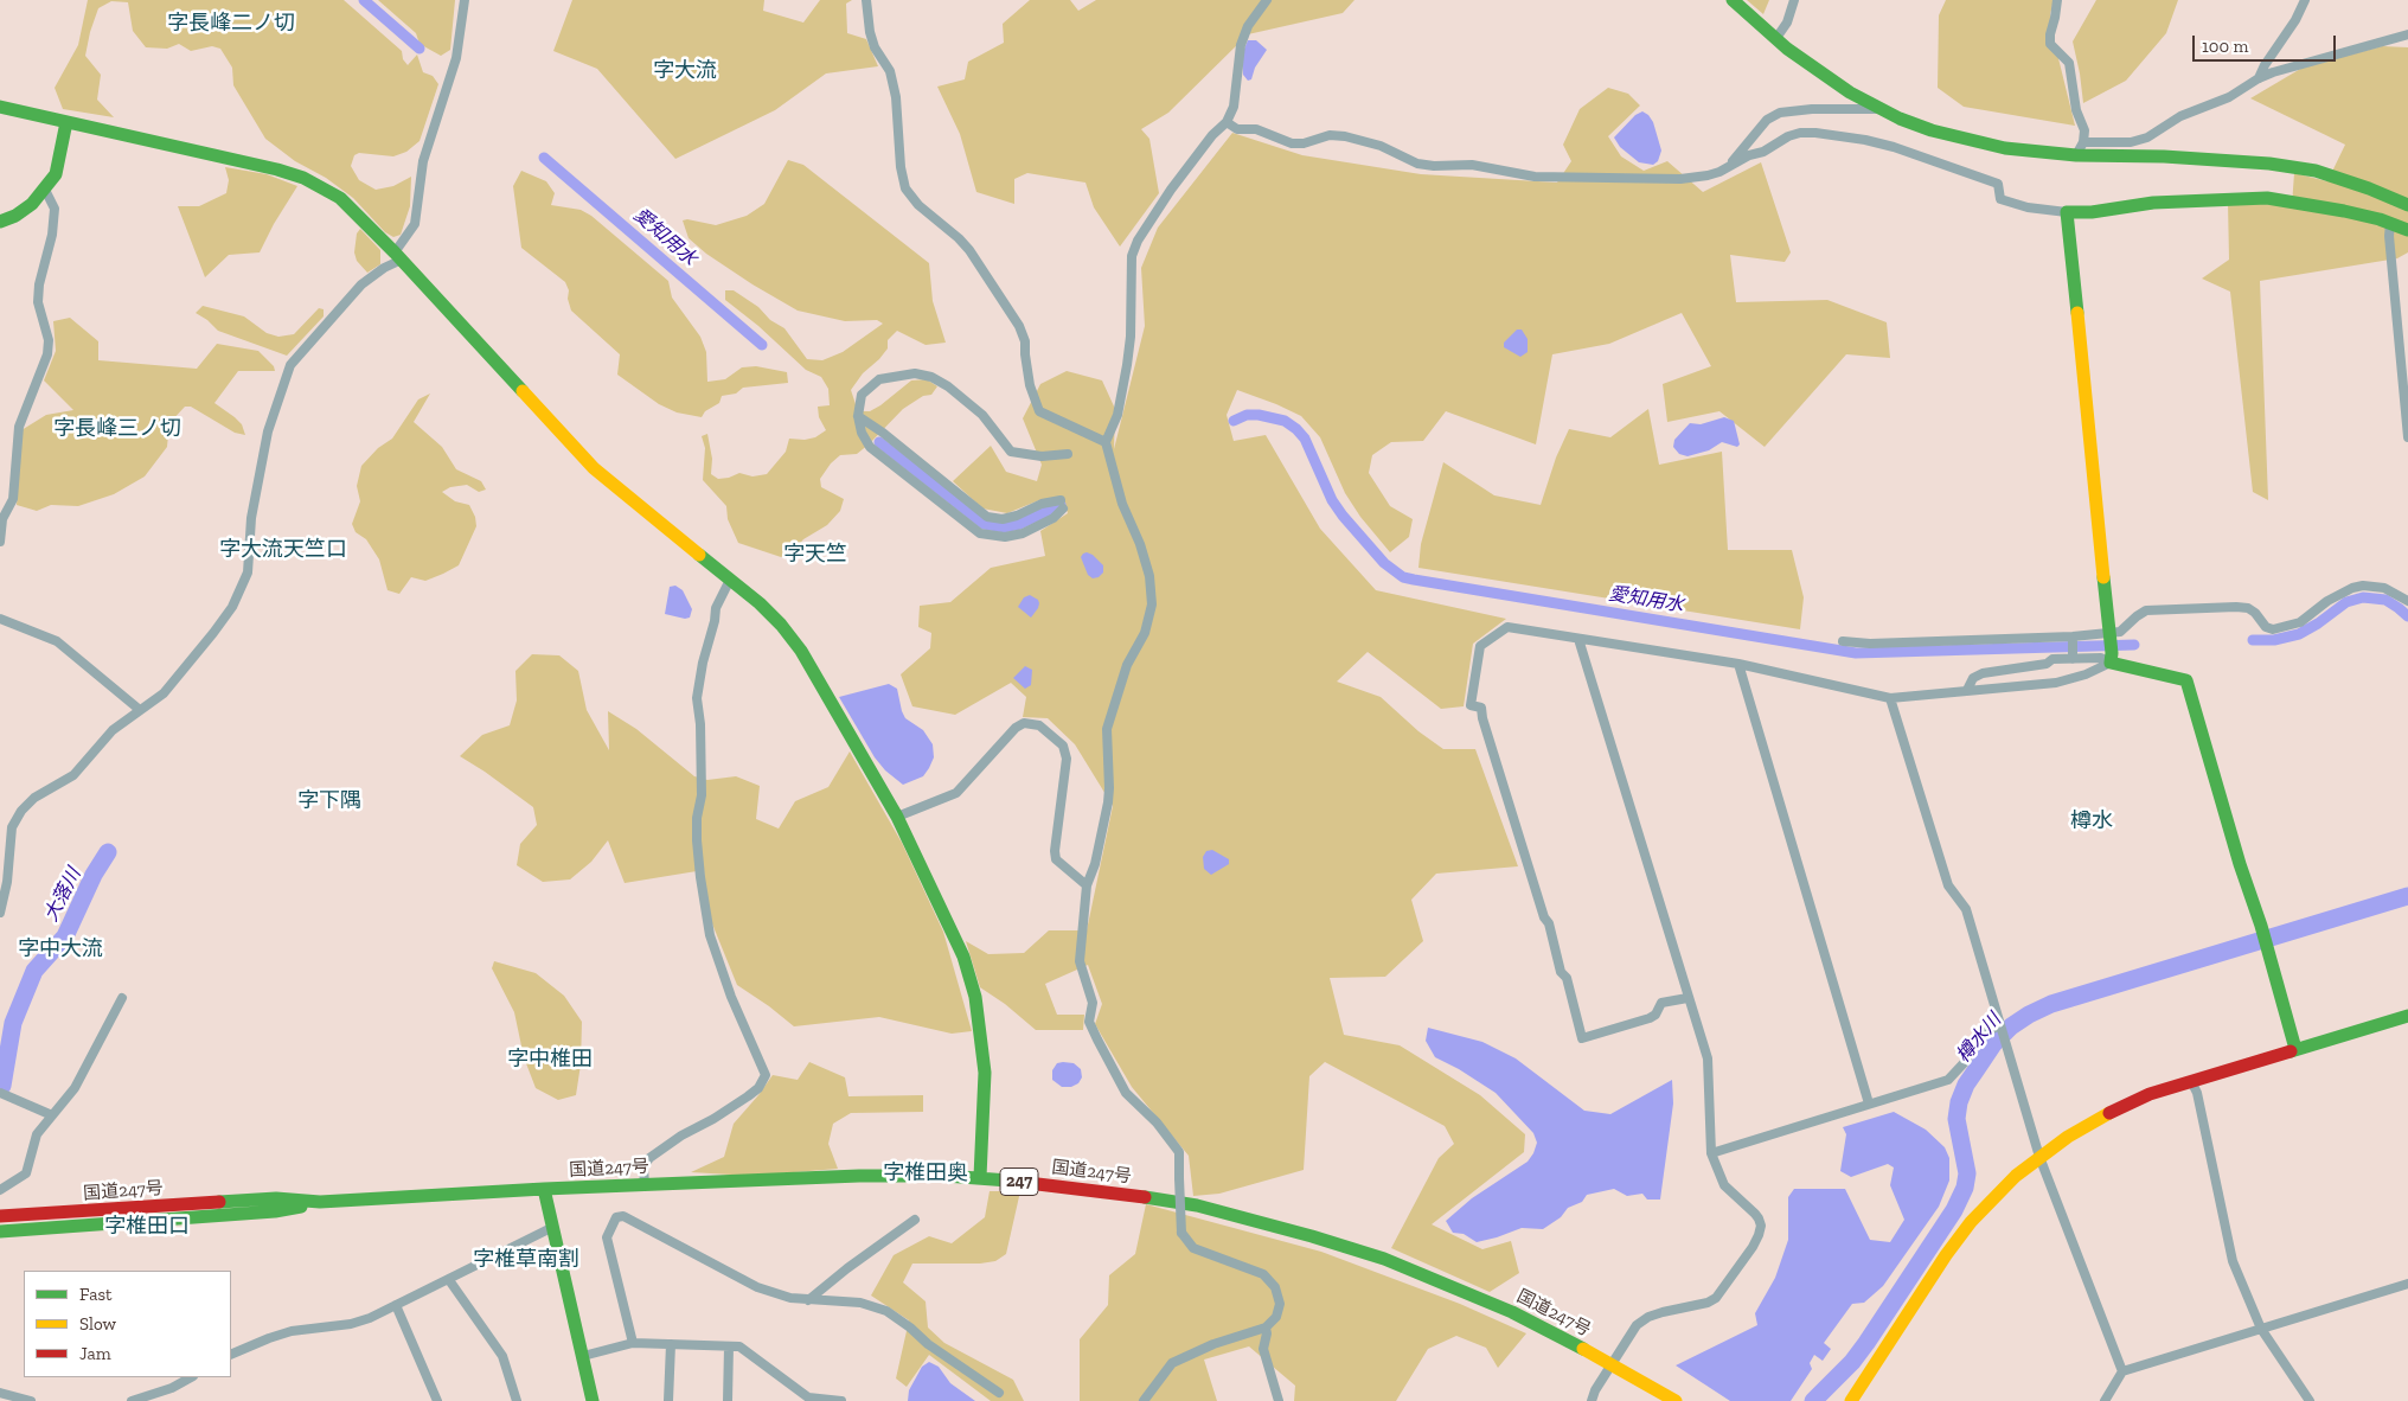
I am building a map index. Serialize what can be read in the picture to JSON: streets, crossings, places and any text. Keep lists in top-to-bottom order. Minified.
{"streets":{"main road":["国道247号","247"]},"districts":["字長峰二ノ切","字大流","字長峰三ノ切","字大流天竺口","字天竺","字下隅","樽水","字中大流","字中椎田","字椎田奥","字椎田口","字椎草南割"],"water":["愛知用水","大落川","樽水川"],"legend":["Fast","Slow","Jam"],"scale_bar":"100 m"}
